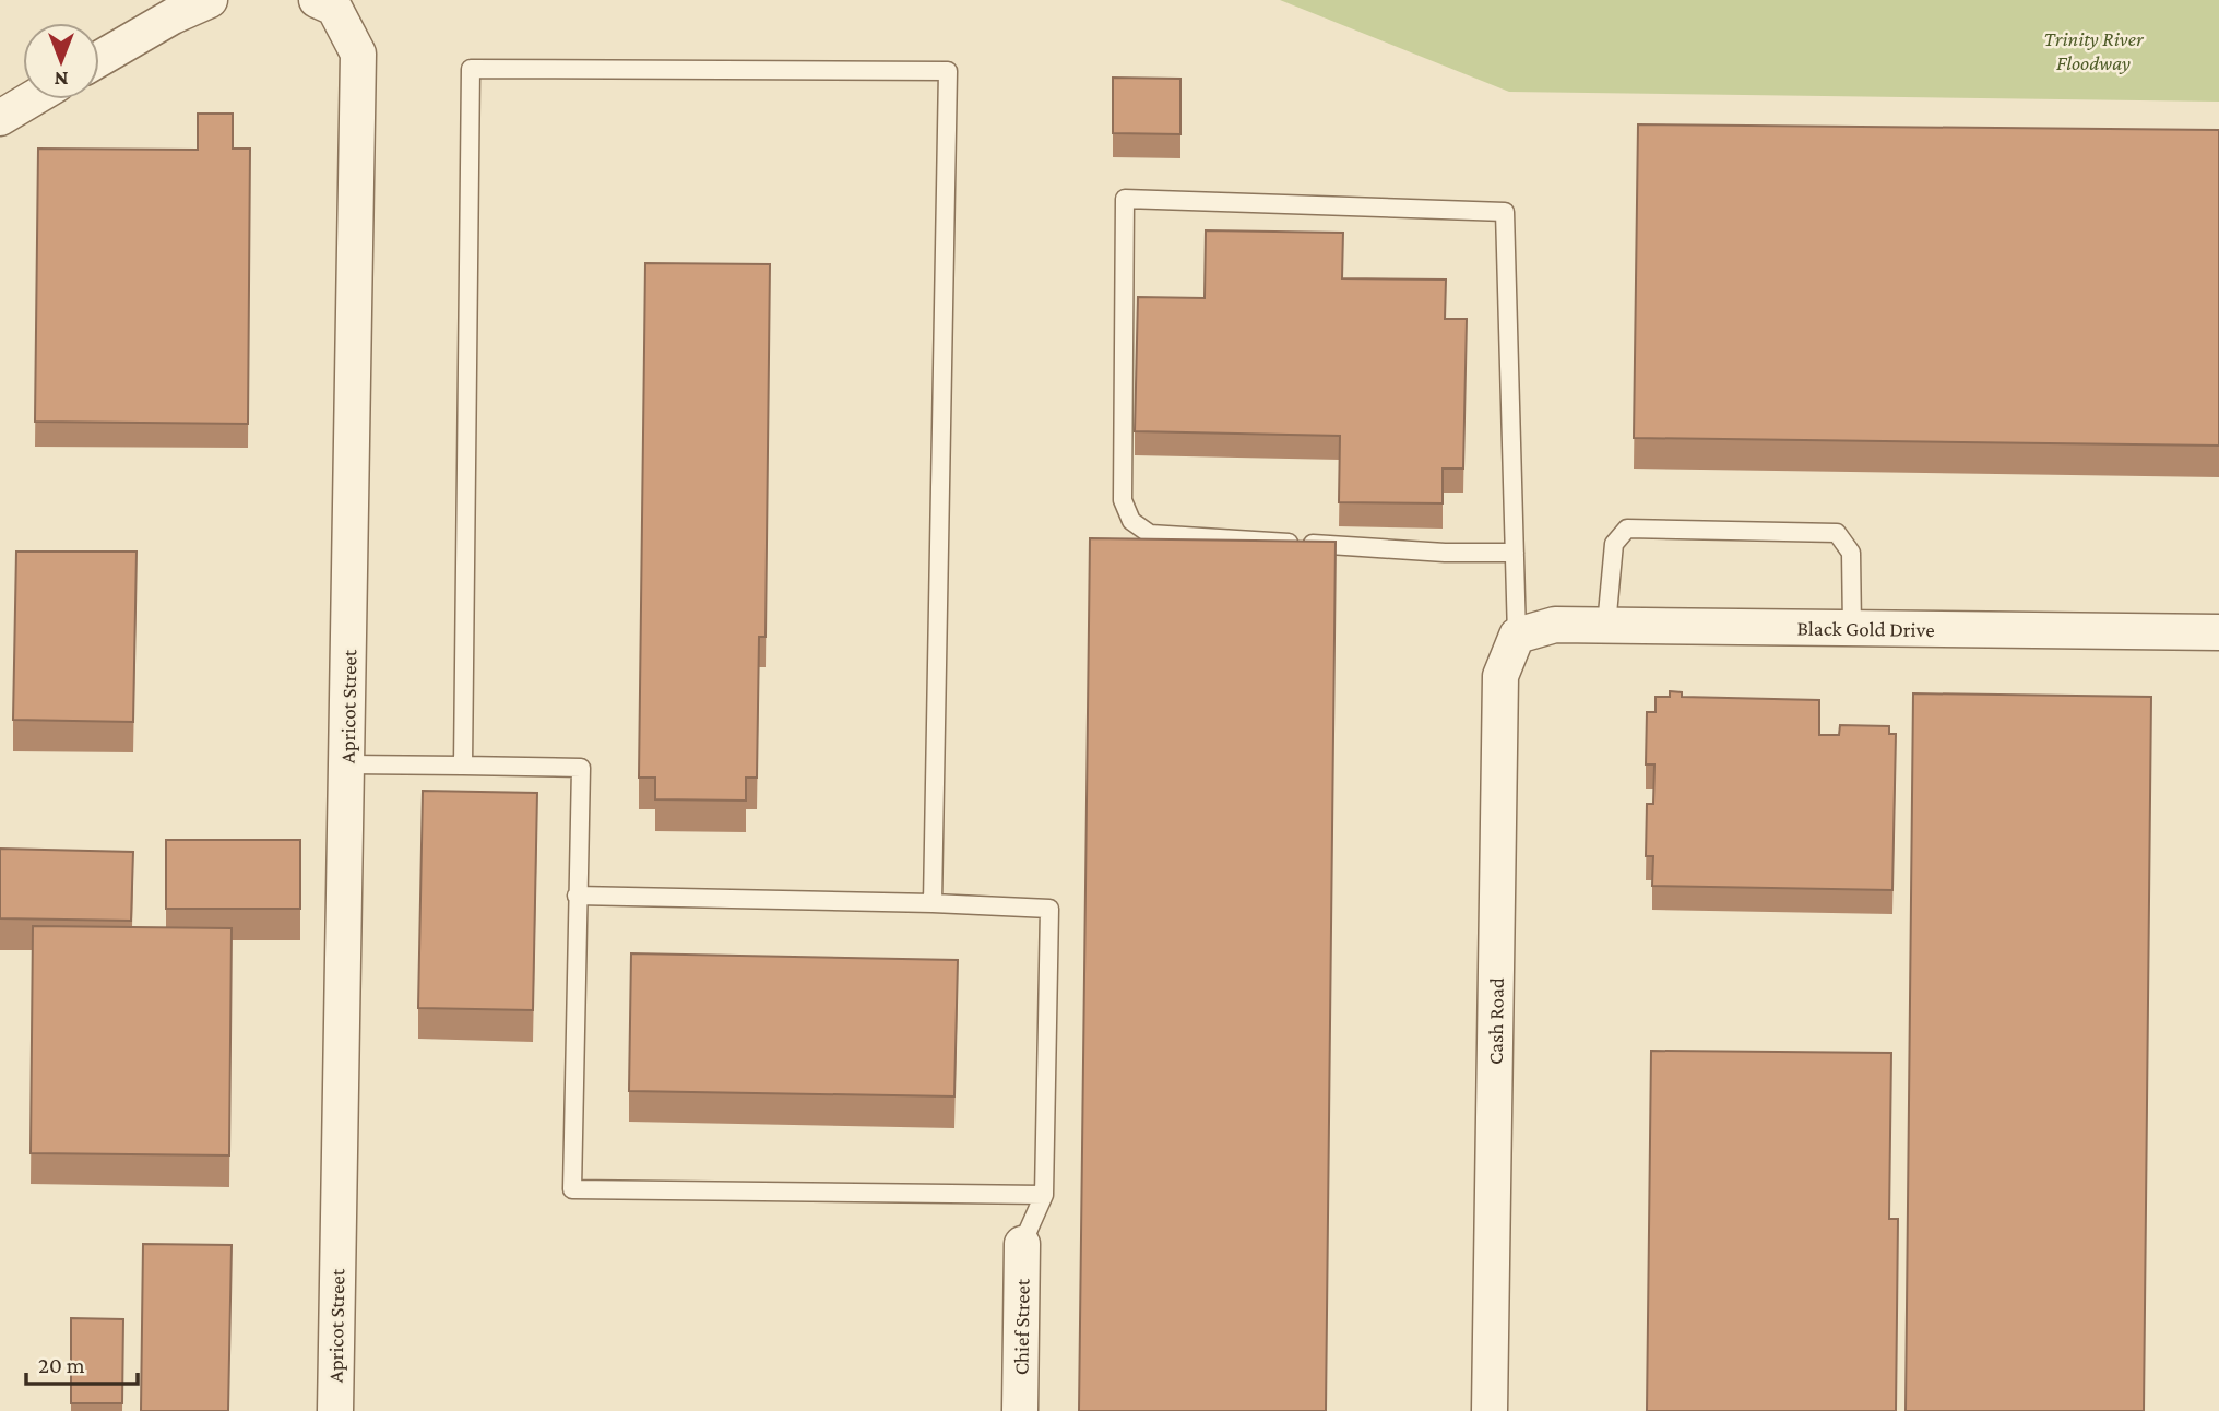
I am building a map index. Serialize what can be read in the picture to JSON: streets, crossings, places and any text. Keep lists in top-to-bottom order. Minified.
{"streets":{"street":["Black Gold Drive","Apricot Street","Cash Road","Chief Street"]},"crossings":[["Black Gold Drive","Cash Road"]],"parks":["Trinity River Floodway"],"scale_bar":"20 m","north":"bottom"}
